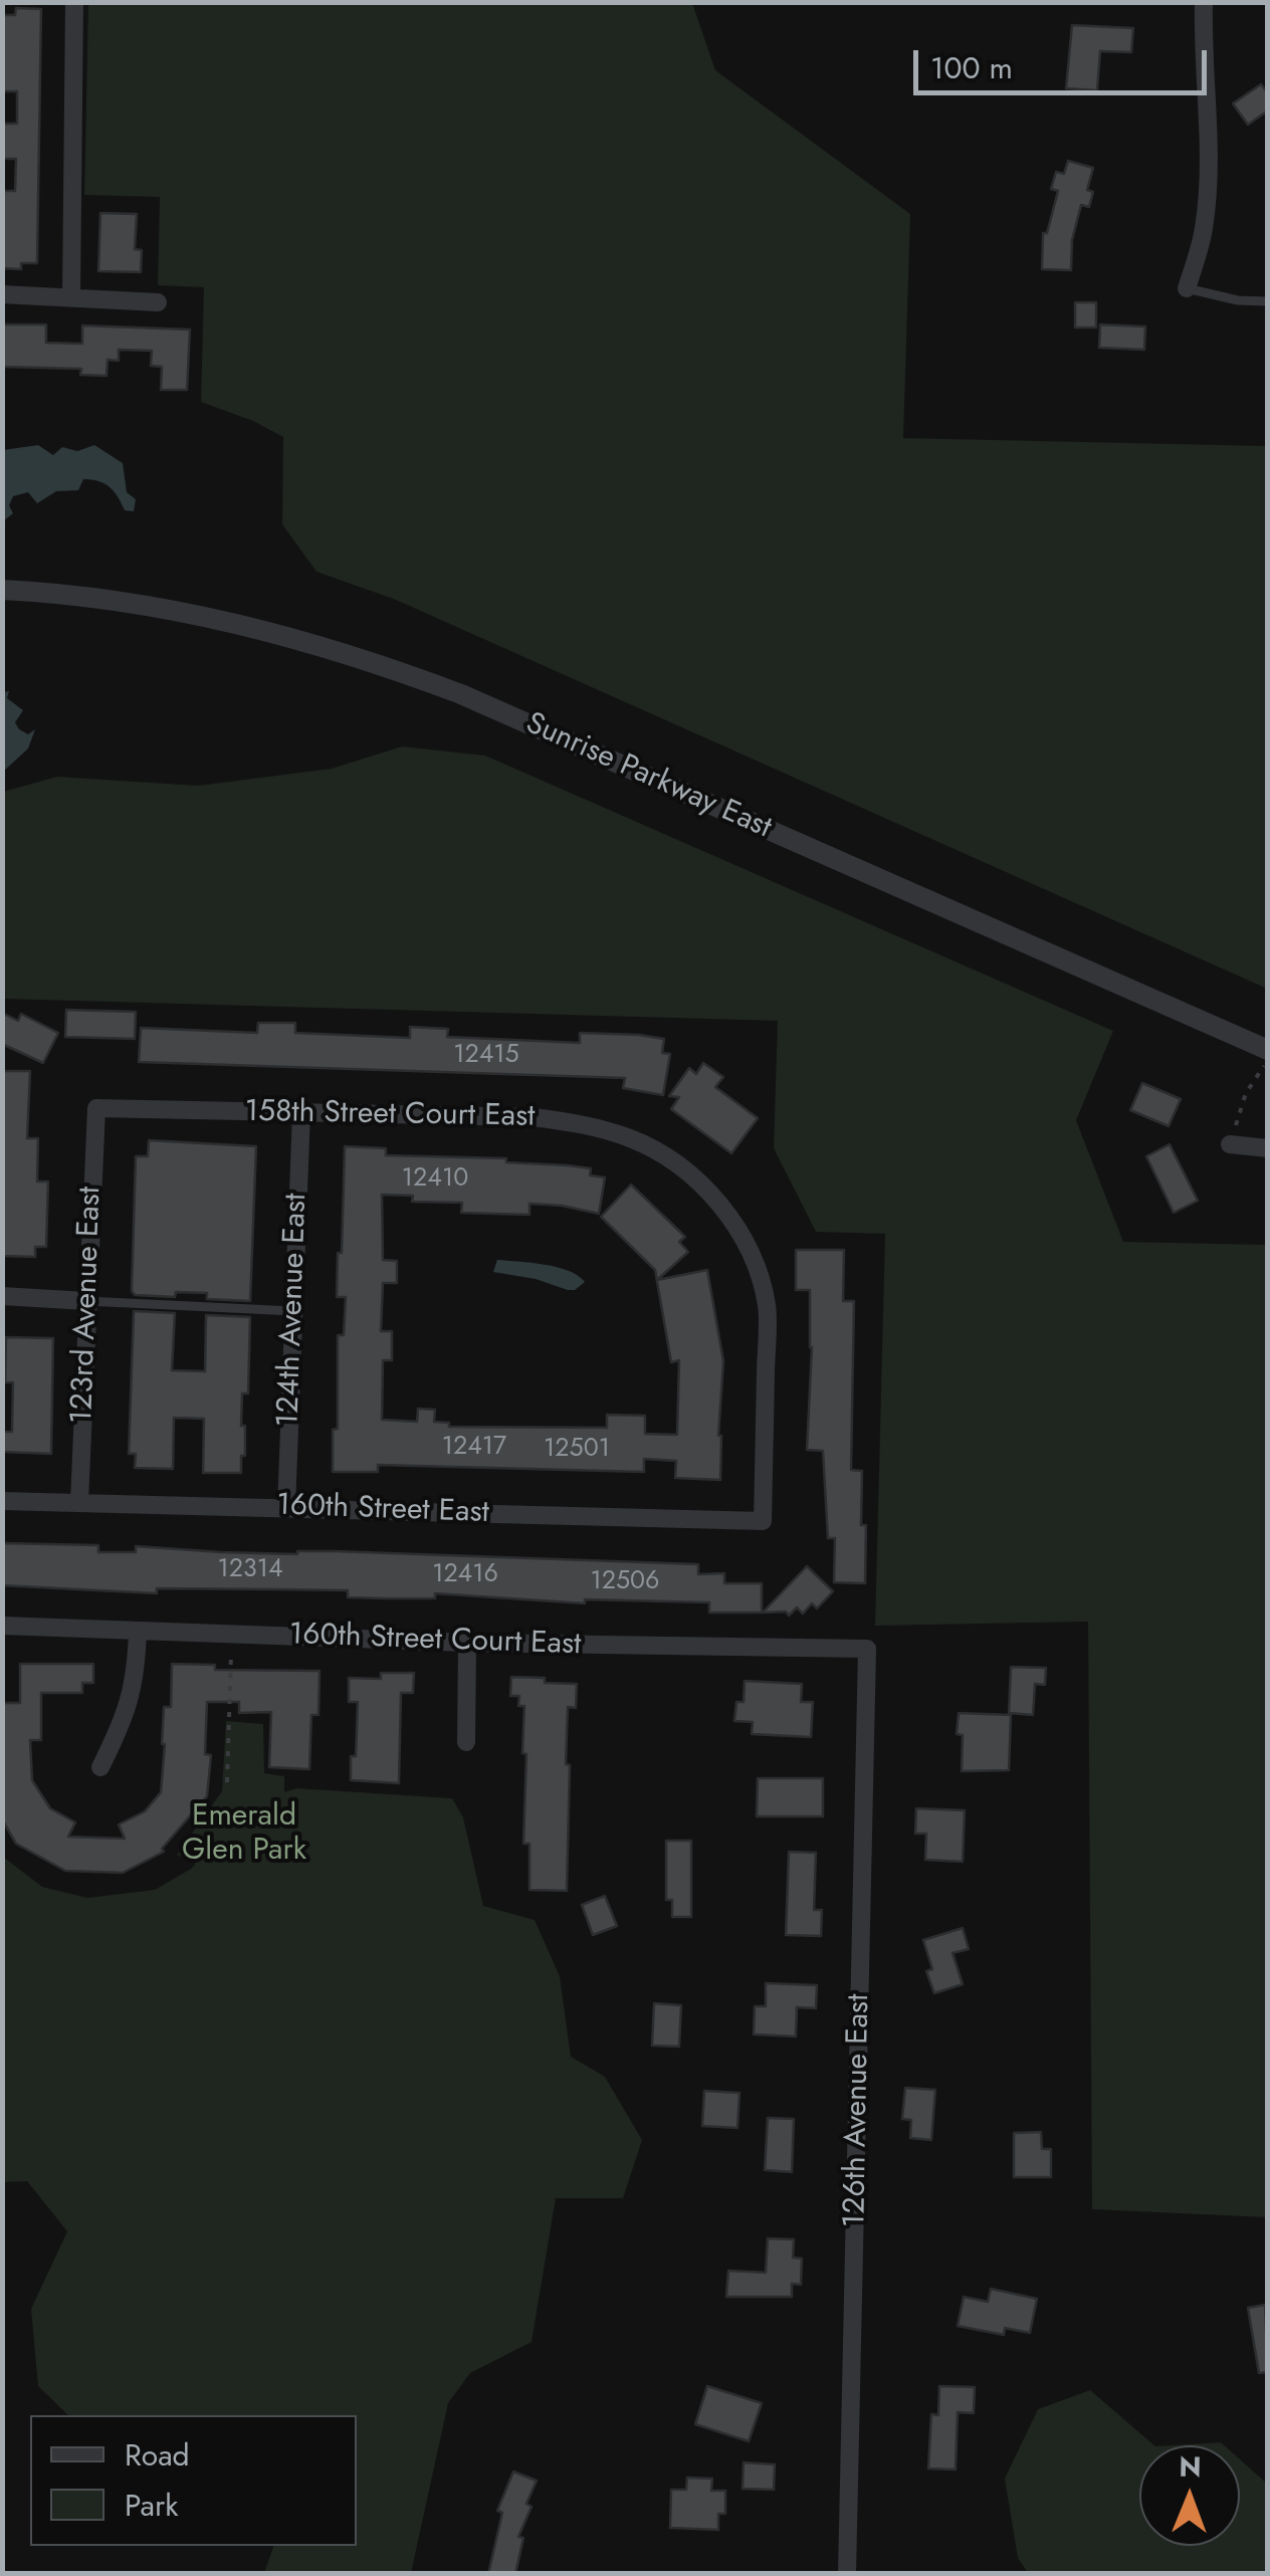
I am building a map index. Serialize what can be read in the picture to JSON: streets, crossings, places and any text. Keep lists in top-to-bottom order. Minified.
{"streets":{"street":["Sunrise Parkway East","158th Street Court East","123rd Avenue East","124th Avenue East","160th Street East","160th Street Court East","126th Avenue East"]},"crossings":[["158th Street Court East","123rd Avenue East"],["158th Street Court East","124th Avenue East"],["158th Street Court East","160th Street East"],["123rd Avenue East","160th Street East"],["124th Avenue East","160th Street East"],["160th Street Court East","126th Avenue East"]],"parks":["Emerald Glen Park"],"house_numbers":["12415","12410","12417","12501","12314","12416","12506"],"legend":["Road","Park"],"scale_bar":"100 m","north":"top"}
